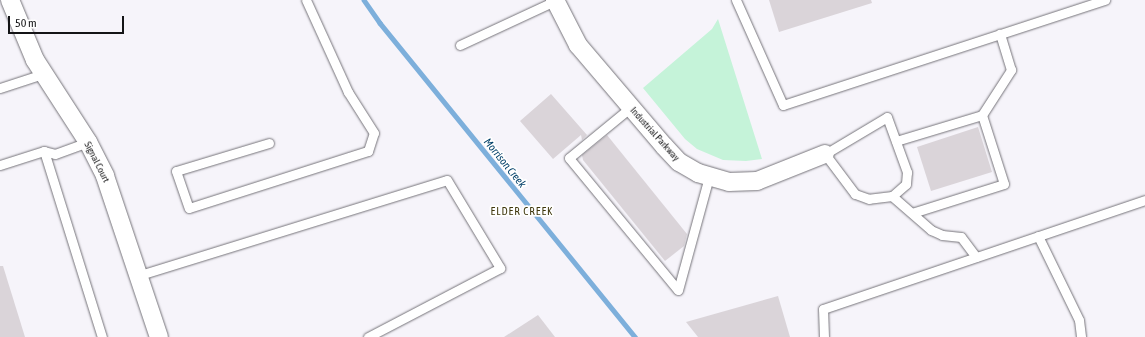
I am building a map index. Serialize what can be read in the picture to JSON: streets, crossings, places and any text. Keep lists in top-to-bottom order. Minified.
{"streets":{"street":["Industrial Parkway","Signal Court"]},"districts":["ELDER CREEK"],"water":["Morrison Creek"],"scale_bar":"50 m"}
